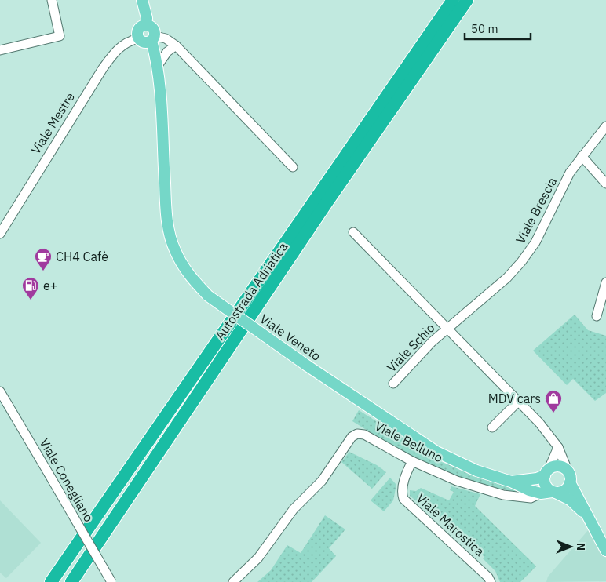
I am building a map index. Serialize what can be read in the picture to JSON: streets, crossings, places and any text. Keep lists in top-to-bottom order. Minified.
{"streets":{"highway":["Autostrada Adriatica"],"main road":["Viale Veneto"],"street":["Viale Mestre","Viale Brescia","Viale Schio","Viale Belluno","Viale Conegliano","Viale Marostica"]},"crossings":[["Viale Mestre","Viale Veneto"],["Viale Brescia","Viale Veneto"],["Viale Brescia","Viale Schio"],["Viale Veneto","Viale Schio"],["Viale Veneto","Viale Belluno"],["Viale Belluno","Viale Marostica"]],"places":{"cafe":["CH4 Cafè"],"fuel station":["e+"],"shop":["MDV cars"]},"scale_bar":"50 m","north":"right"}
